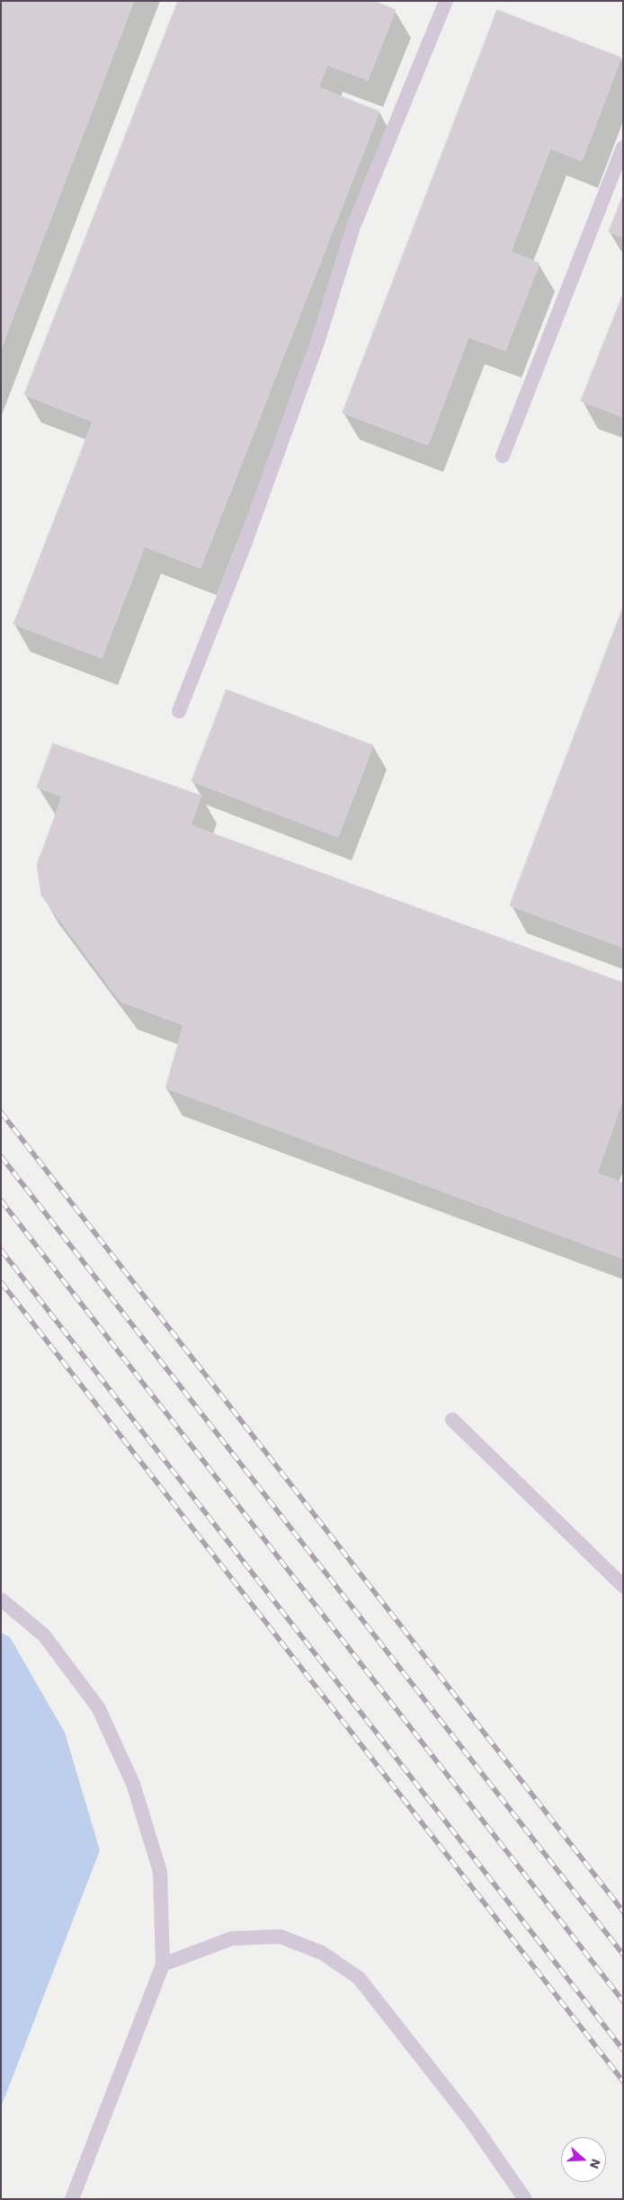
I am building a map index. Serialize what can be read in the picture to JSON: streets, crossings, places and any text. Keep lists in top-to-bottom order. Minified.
{"north":"right"}
